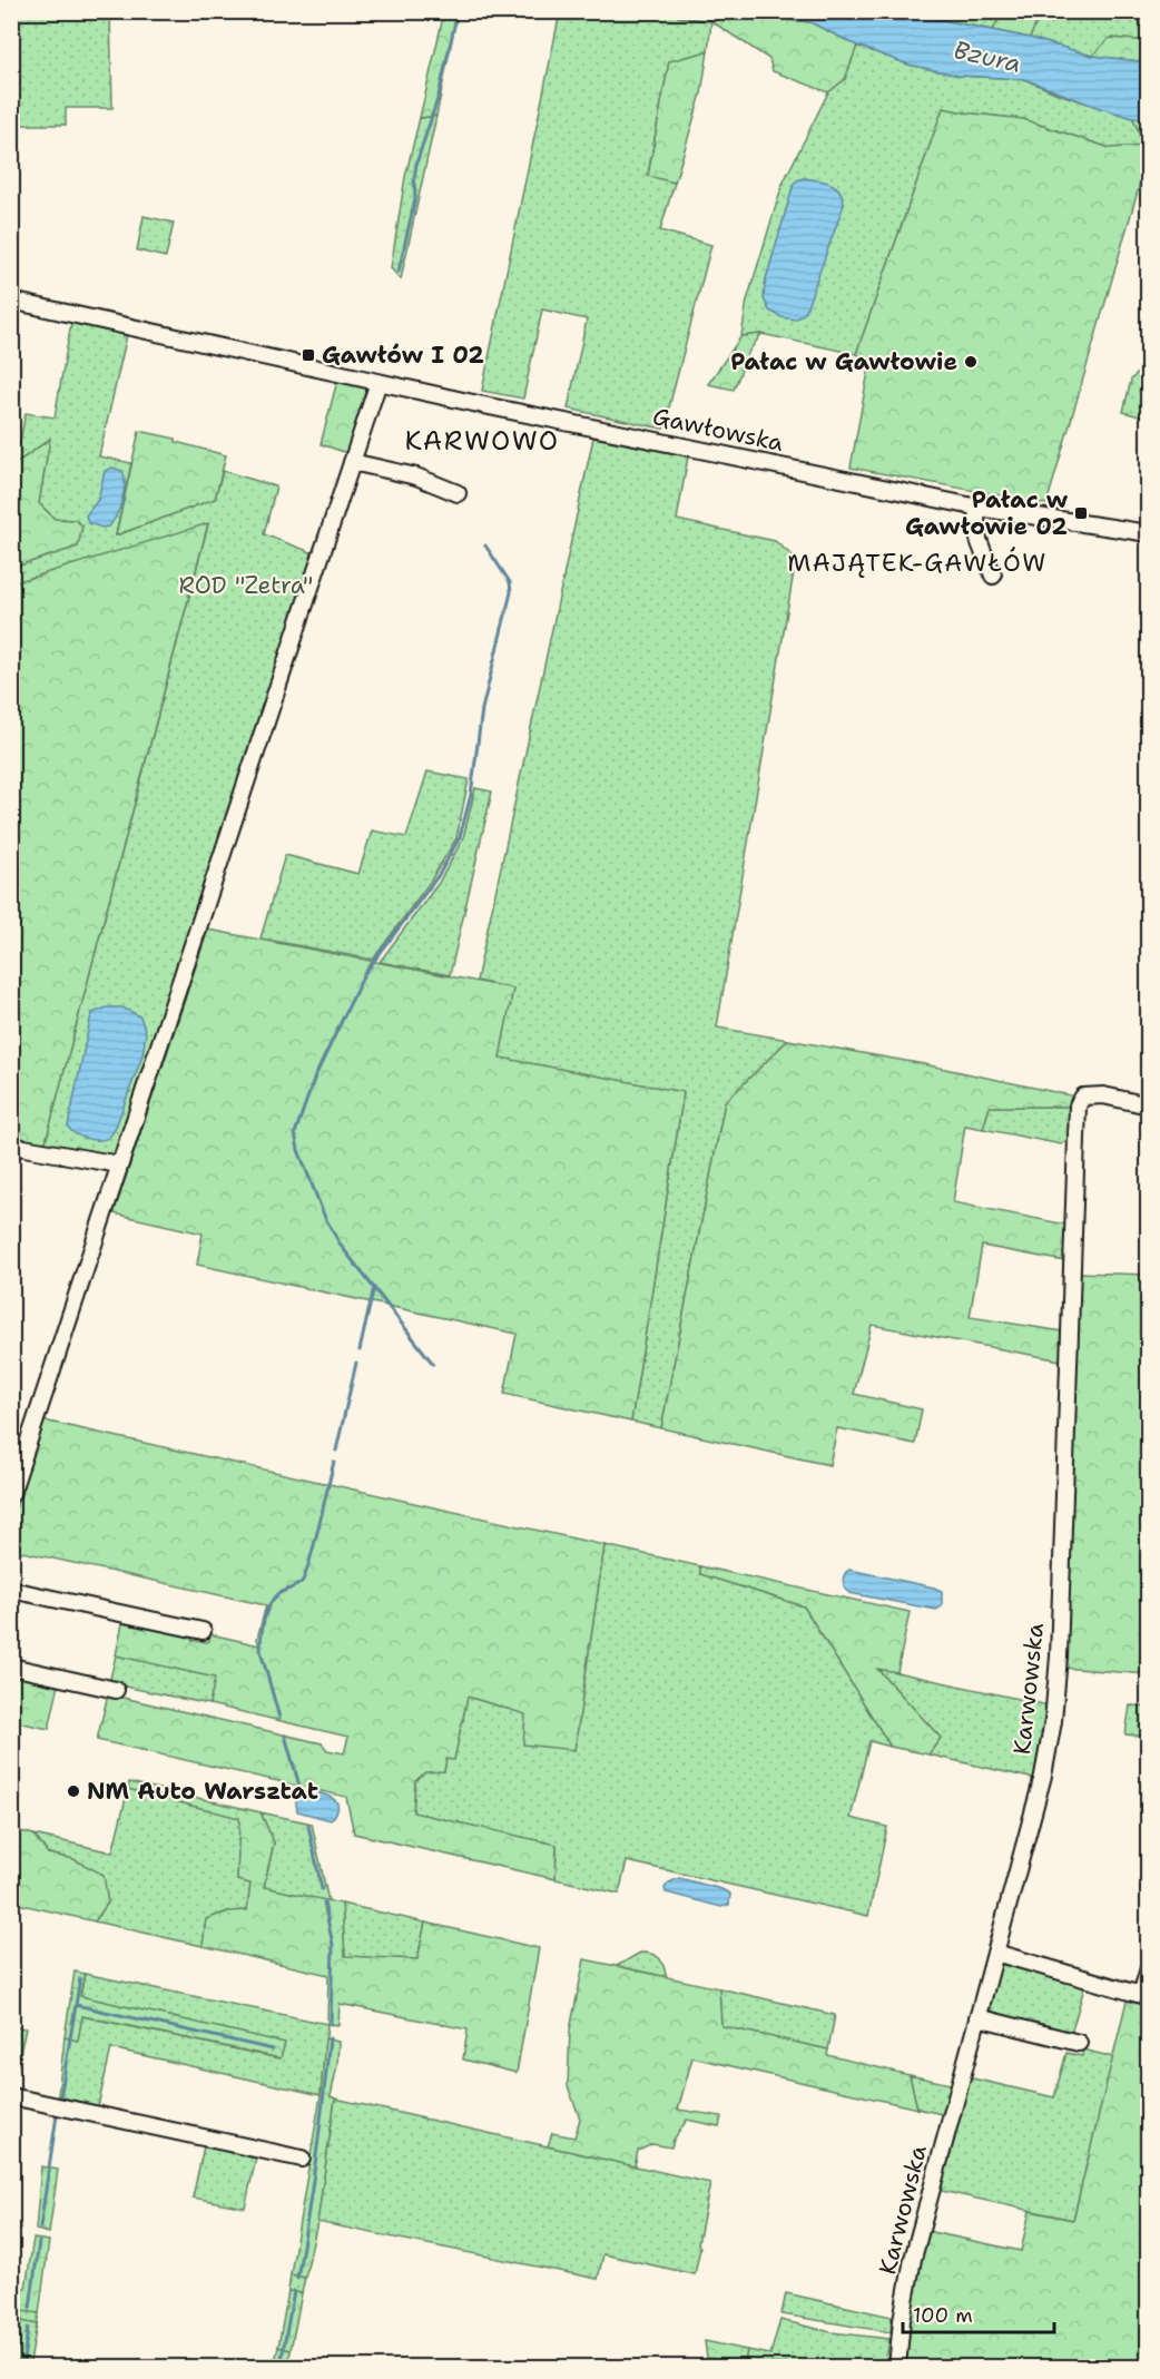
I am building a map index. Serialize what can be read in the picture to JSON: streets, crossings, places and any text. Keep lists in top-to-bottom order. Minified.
{"streets":{"street":["Gawłowska","Karwowska"]},"districts":["KARWOWO","MAJĄTEK-GAWŁÓW"],"water":["Bzura"],"parks":["ROD \"Zetra\""],"places":{"transit":["Gawłów I 02","Pałac w Gawłowie 02"],"other":["Pałac w Gawłowie","NM Auto Warsztat"]},"scale_bar":"100 m"}
